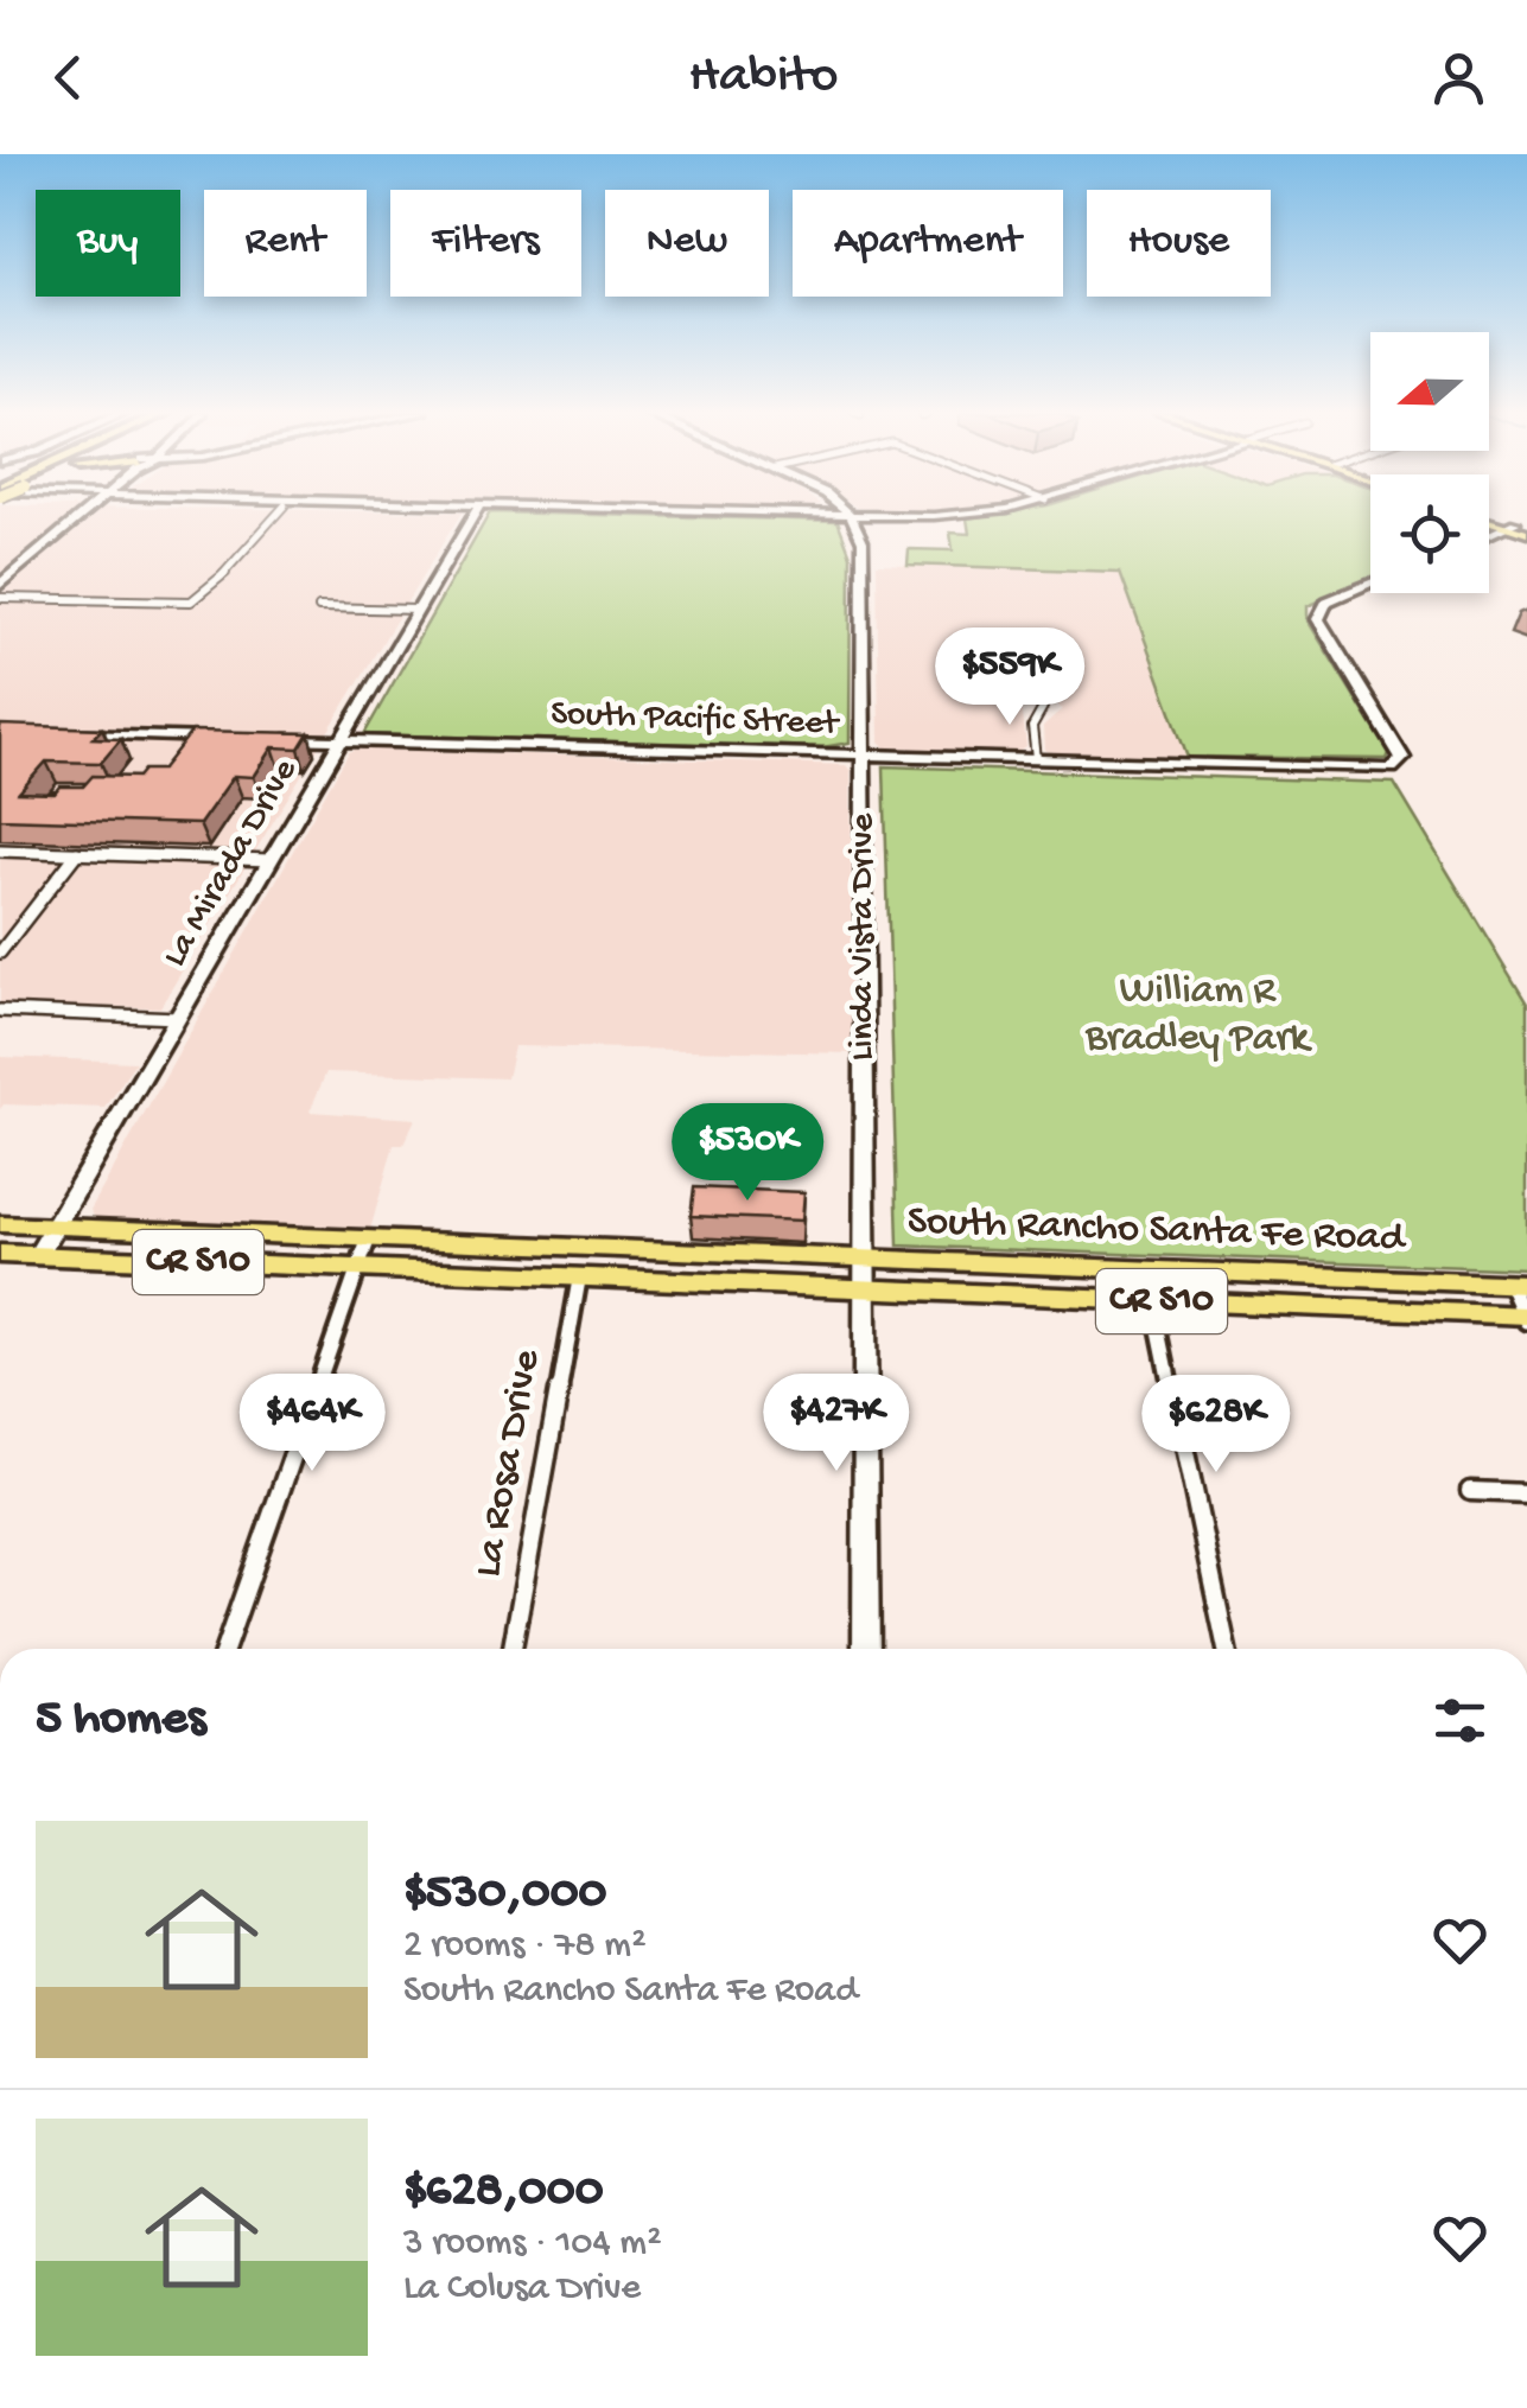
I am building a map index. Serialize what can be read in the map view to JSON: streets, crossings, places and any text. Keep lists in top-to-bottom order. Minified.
{"streets":{"main road":["South Pacific Street","La Mirada Drive","Linda Vista Drive","South Rancho Santa Fe Road","CR S10"],"street":["La Rosa Drive"]},"crossings":[["South Pacific Street","La Mirada Drive"],["South Pacific Street","Linda Vista Drive"],["La Mirada Drive","South Rancho Santa Fe Road"],["Linda Vista Drive","South Rancho Santa Fe Road"],["South Rancho Santa Fe Road","La Rosa Drive"]],"parks":["William R Bradley Park"],"north":"left","page":{"header":"Habito","chip":["Buy","Rent","Filters","New","Apartment","House"],"price":["$559K","$530K","$464K","$427K","$628K"],"heading":"5 homes","list":[{"name":"$530,000","note":"2 rooms · 78 m² · South Rancho Santa Fe Road"},{"name":"$628,000","note":"3 rooms · 104 m² · La Colusa Drive"}]}}
